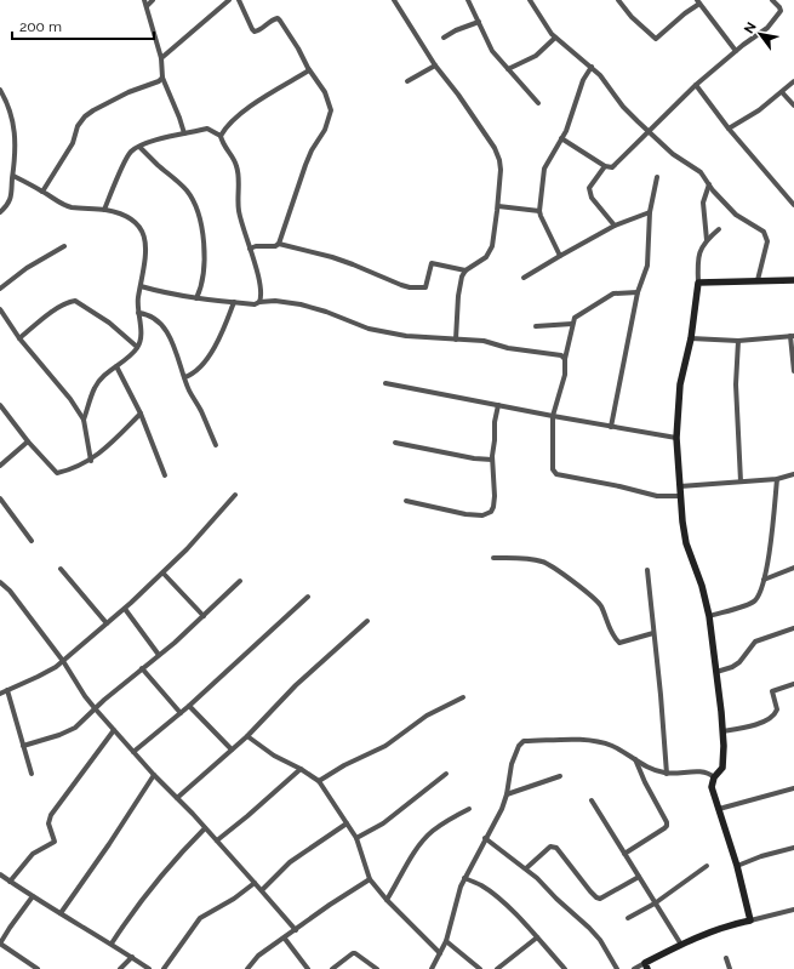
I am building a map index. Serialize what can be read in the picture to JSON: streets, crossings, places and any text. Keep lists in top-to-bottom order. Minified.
{"scale_bar":"200 m","north":"top left"}
